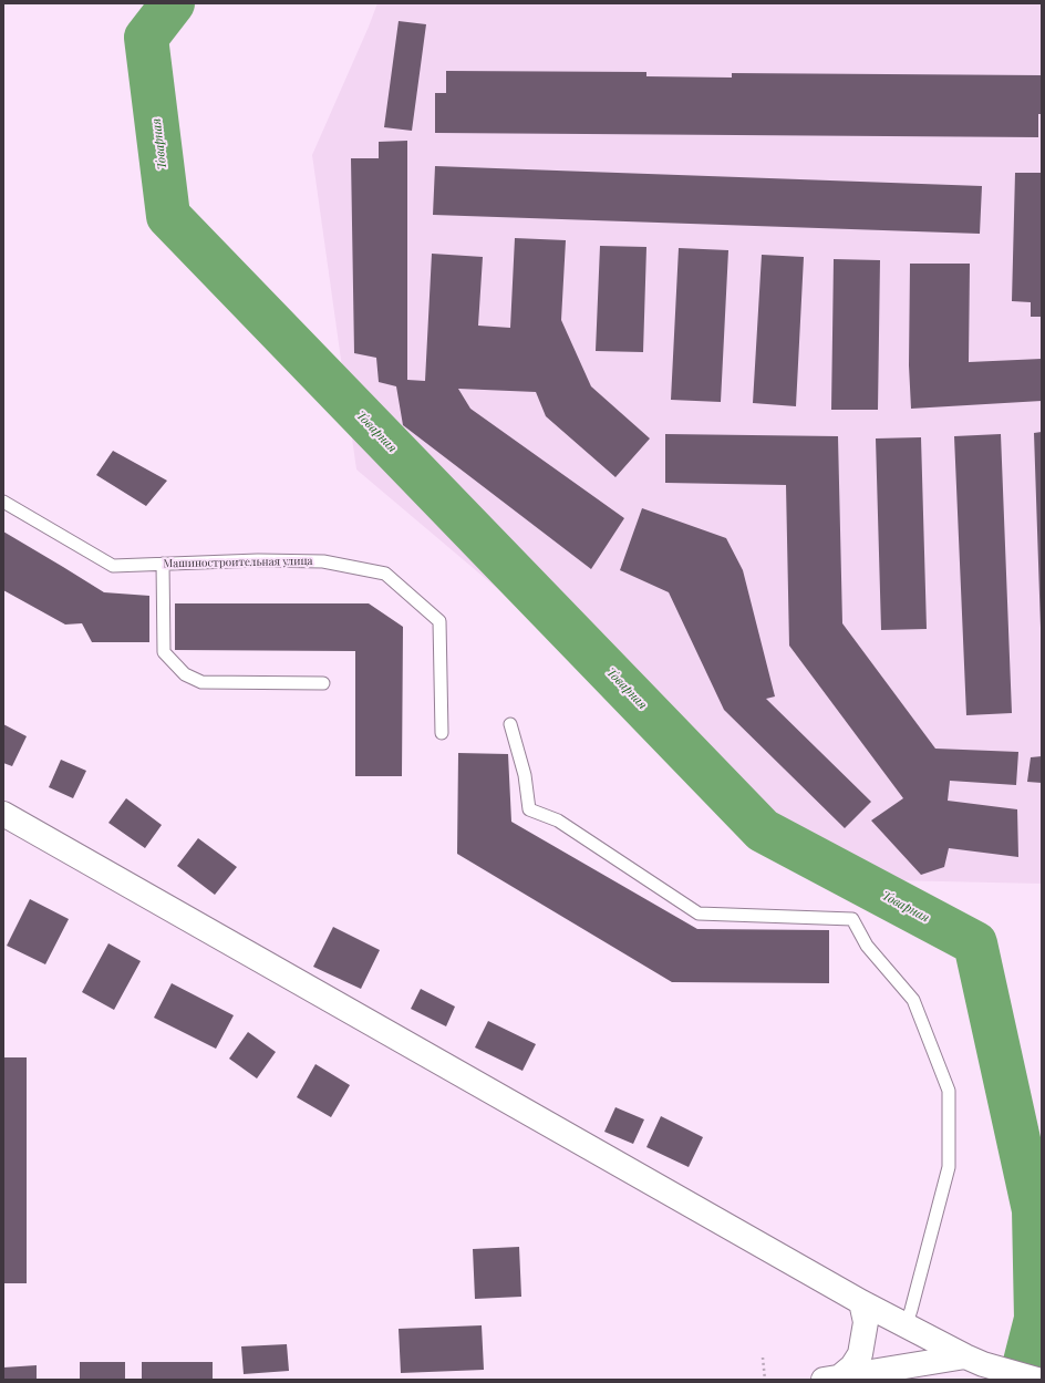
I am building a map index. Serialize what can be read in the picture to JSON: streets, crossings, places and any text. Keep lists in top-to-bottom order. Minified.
{"streets":{"lane":["Машиностроительная улица"]},"water":["Товарная"]}
